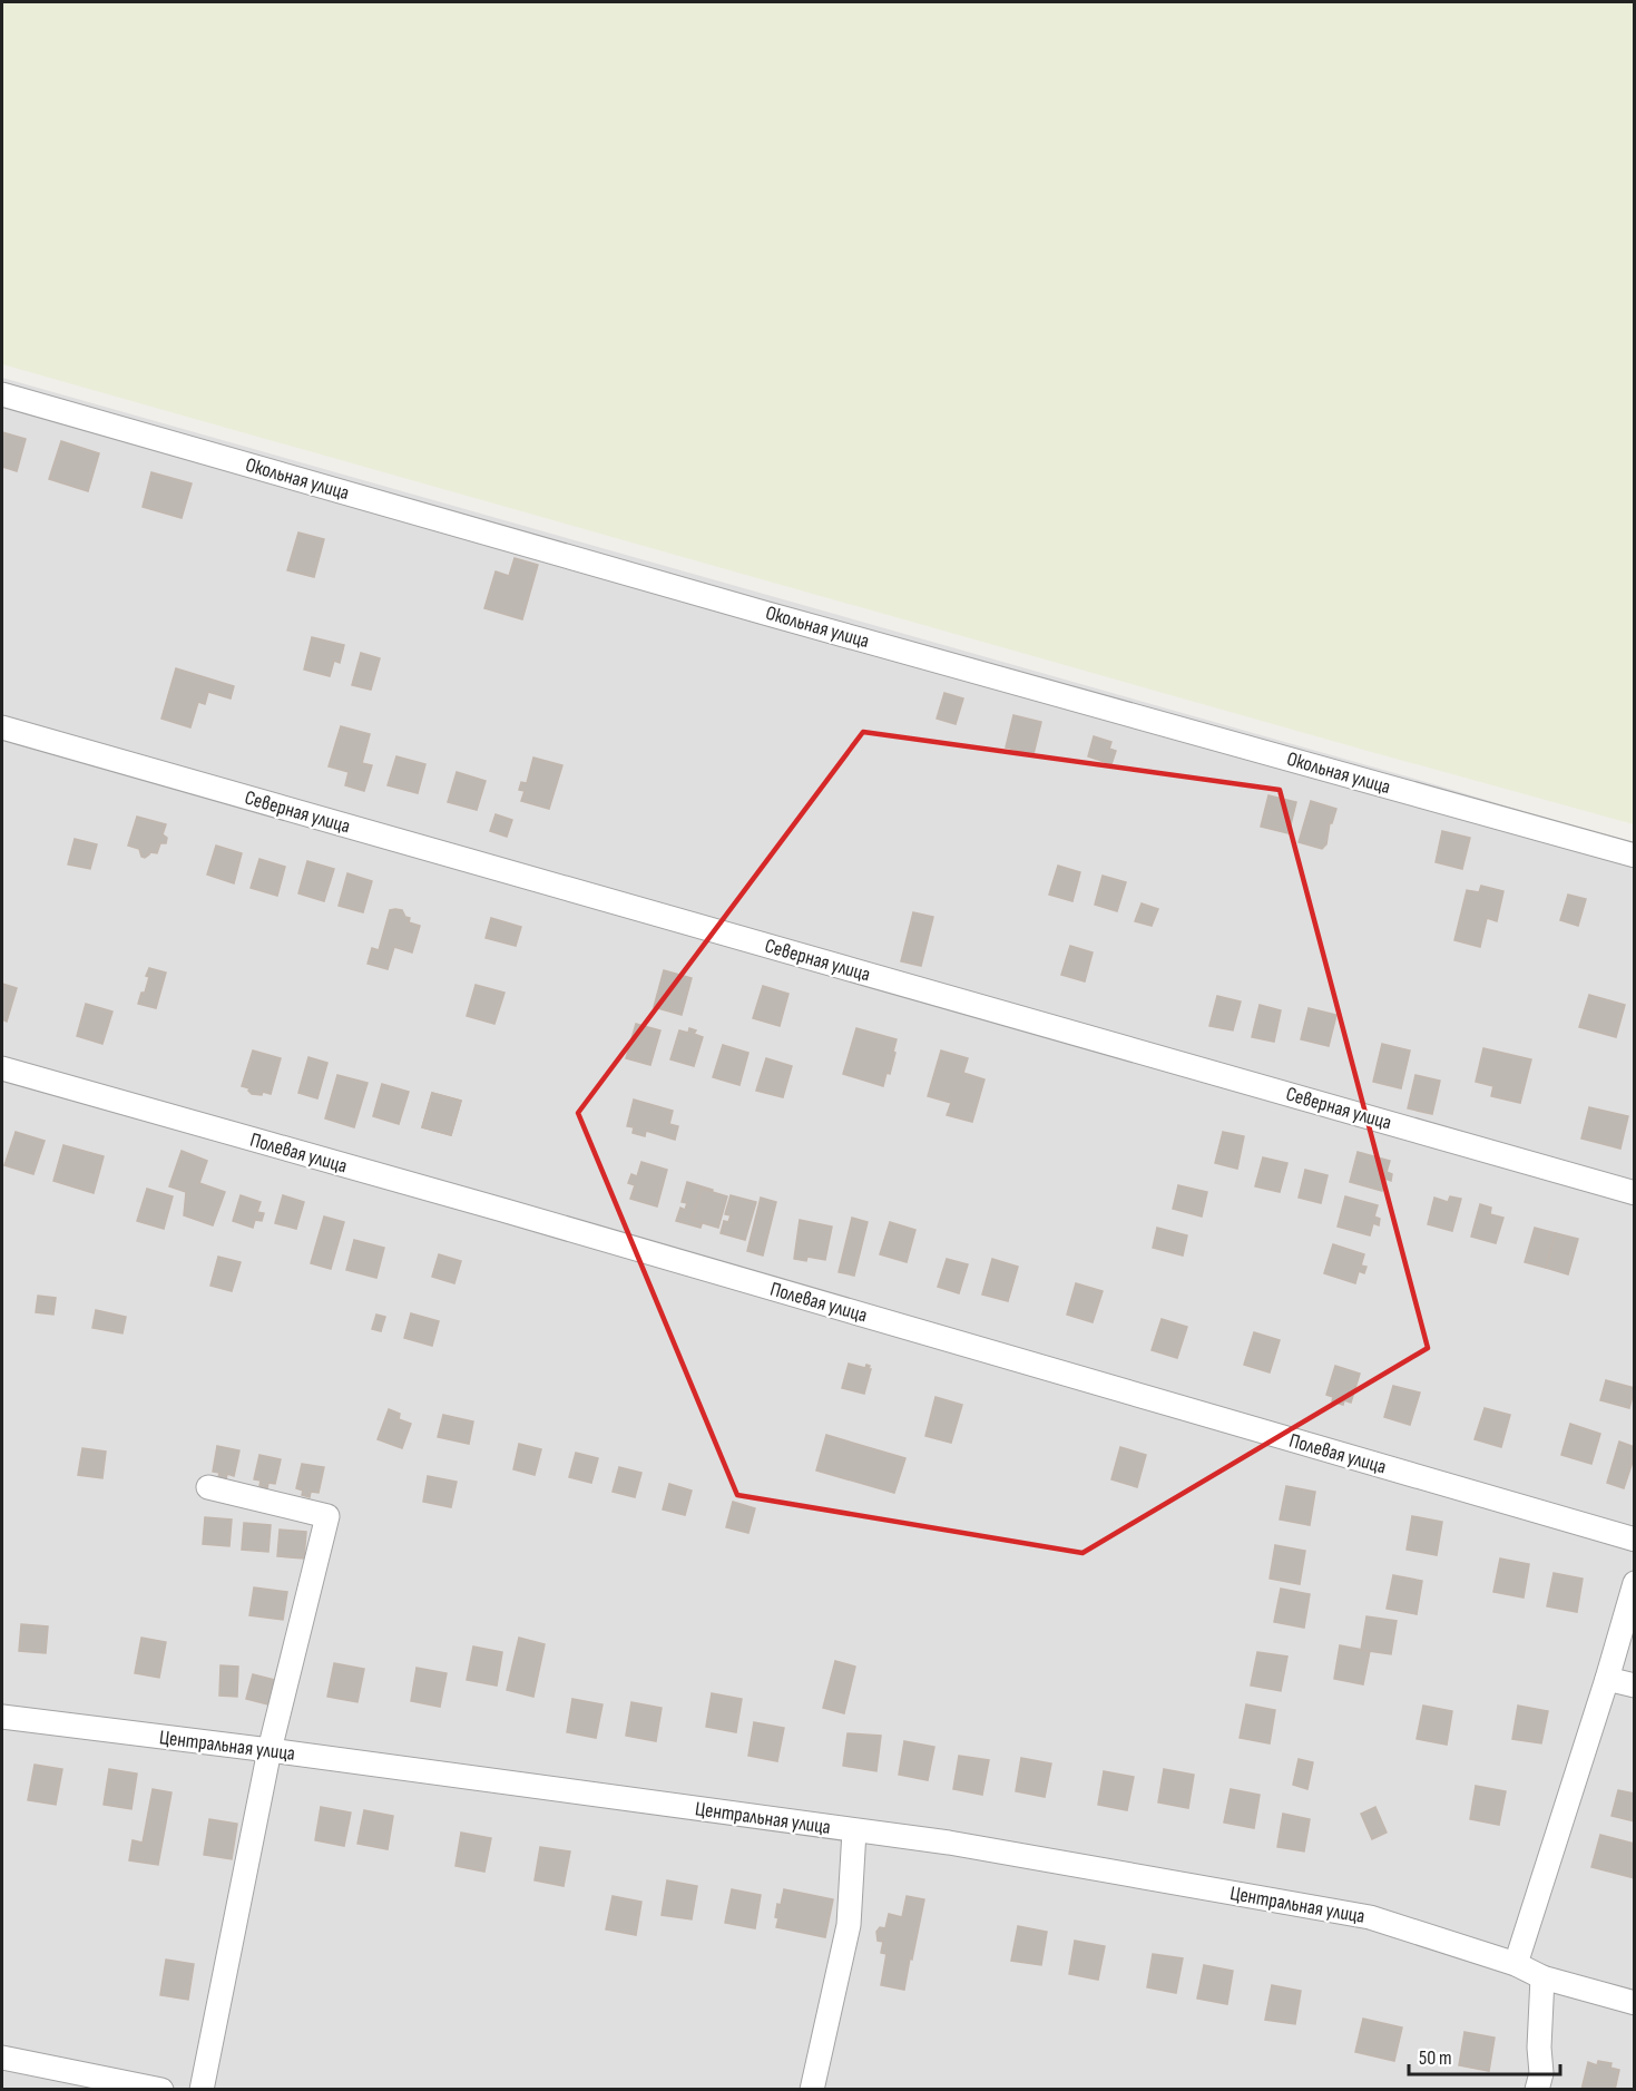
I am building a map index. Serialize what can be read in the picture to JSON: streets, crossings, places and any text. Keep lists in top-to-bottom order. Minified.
{"streets":{"street":["Окольная улица","Северная улица","Полевая улица","Центральная улица"]},"scale_bar":"50 m"}
